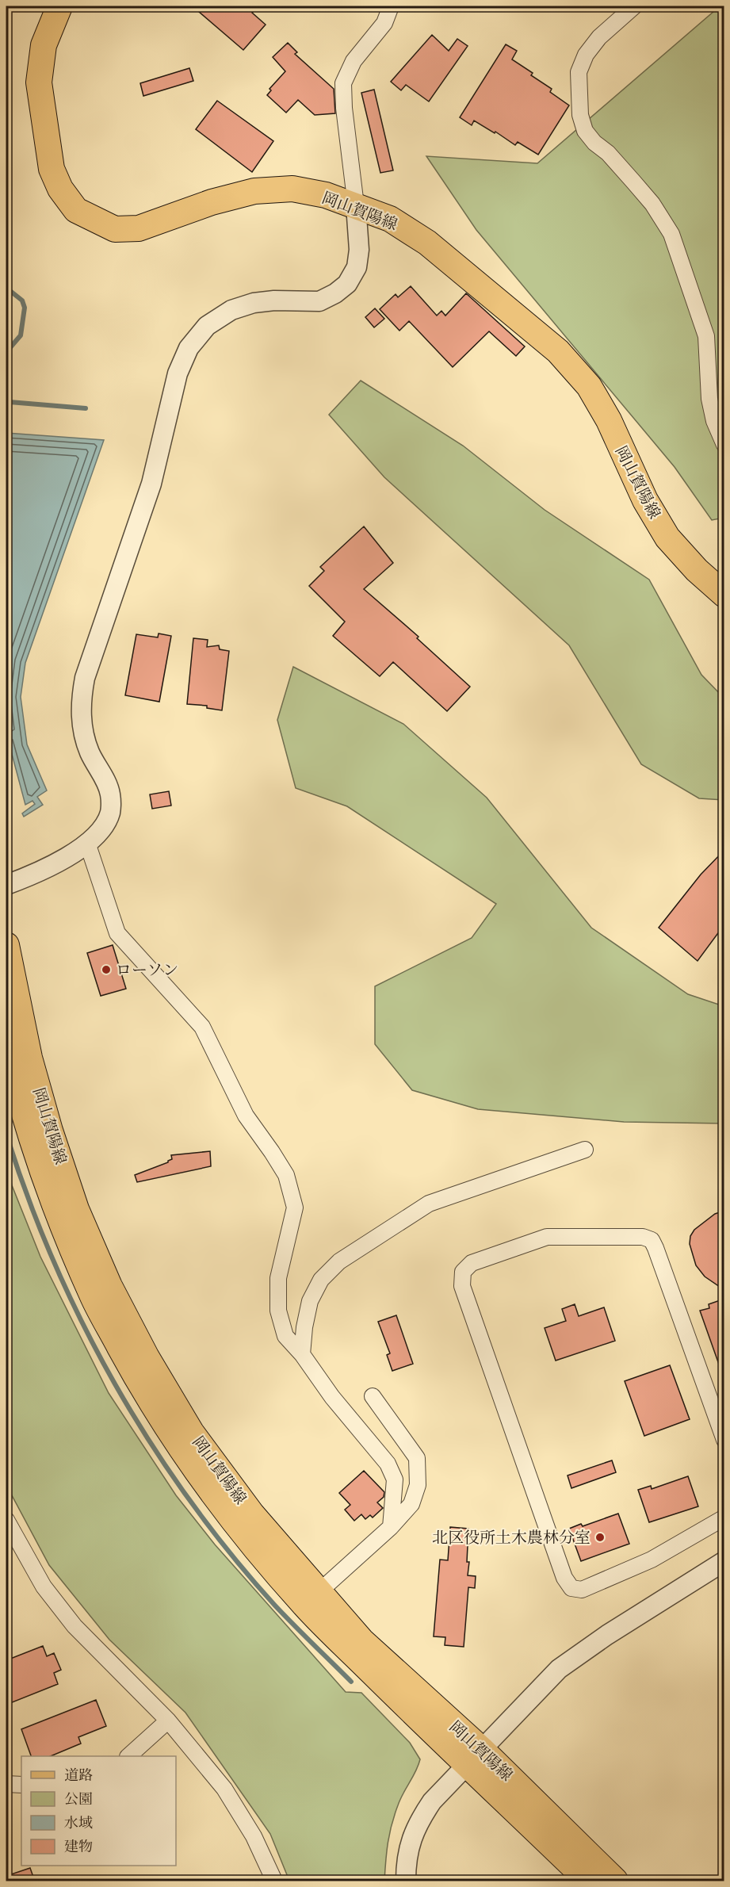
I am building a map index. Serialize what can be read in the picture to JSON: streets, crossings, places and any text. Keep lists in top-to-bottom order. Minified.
{"streets":{"main road":["岡山賀陽線"]},"places":["ローソン","北区役所土木農林分室"],"legend":["道路","公園","水域","建物"]}
